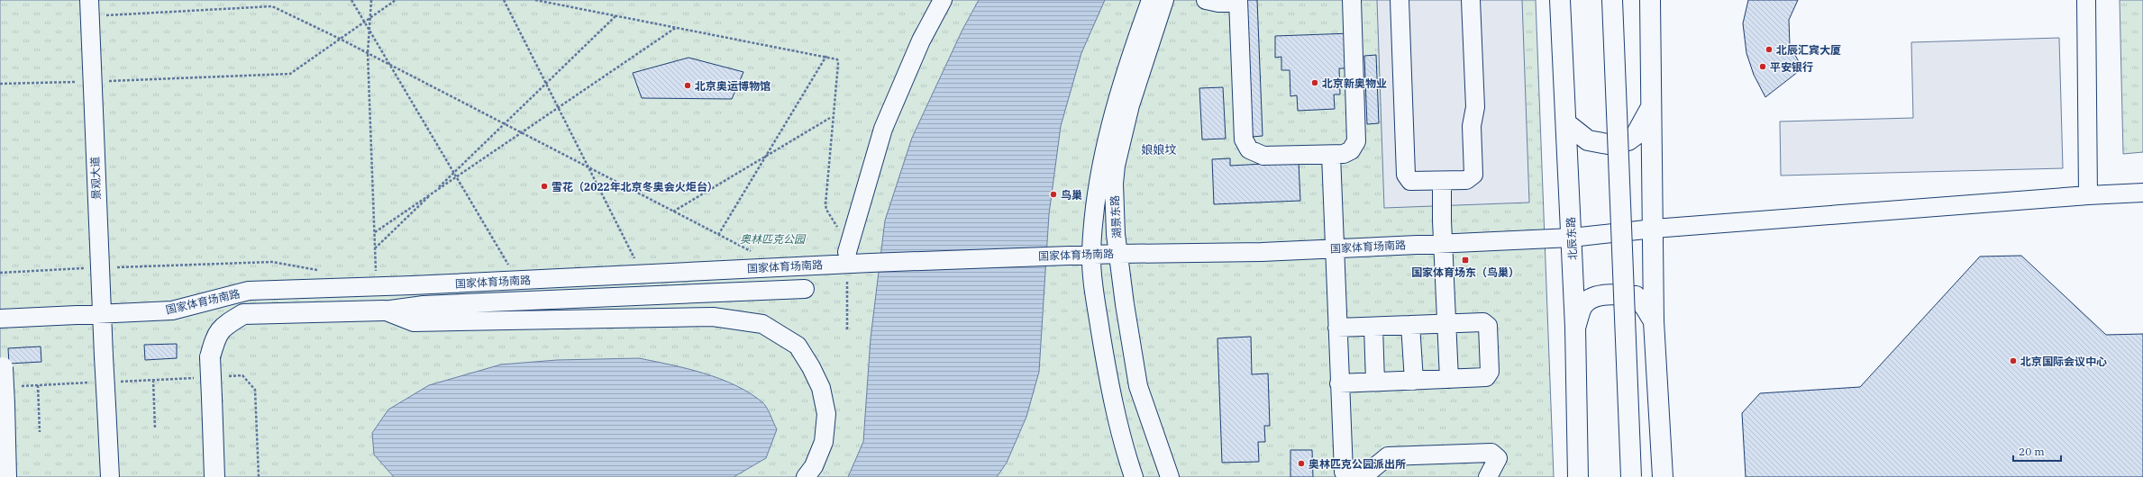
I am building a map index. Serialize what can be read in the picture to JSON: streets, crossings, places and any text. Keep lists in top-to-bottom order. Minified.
{"streets":{"main road":["北辰东路"],"street":["景观大道","湖景东路","国家体育场南路"]},"crossings":[["景观大道","国家体育场南路"],["湖景东路","国家体育场南路"],["北辰东路","国家体育场南路"]],"districts":["娘娘坟"],"parks":["奥林匹克公园"],"places":{"other":["北辰汇宾大厦","平安银行","北京新奥物业","北京奥运博物馆","雪花（2022年北京冬奥会火炬台）","鸟巢","北京国际会议中心","奥林匹克公园派出所"],"transit":["国家体育场东（鸟巢）"]},"scale_bar":"20 m"}
